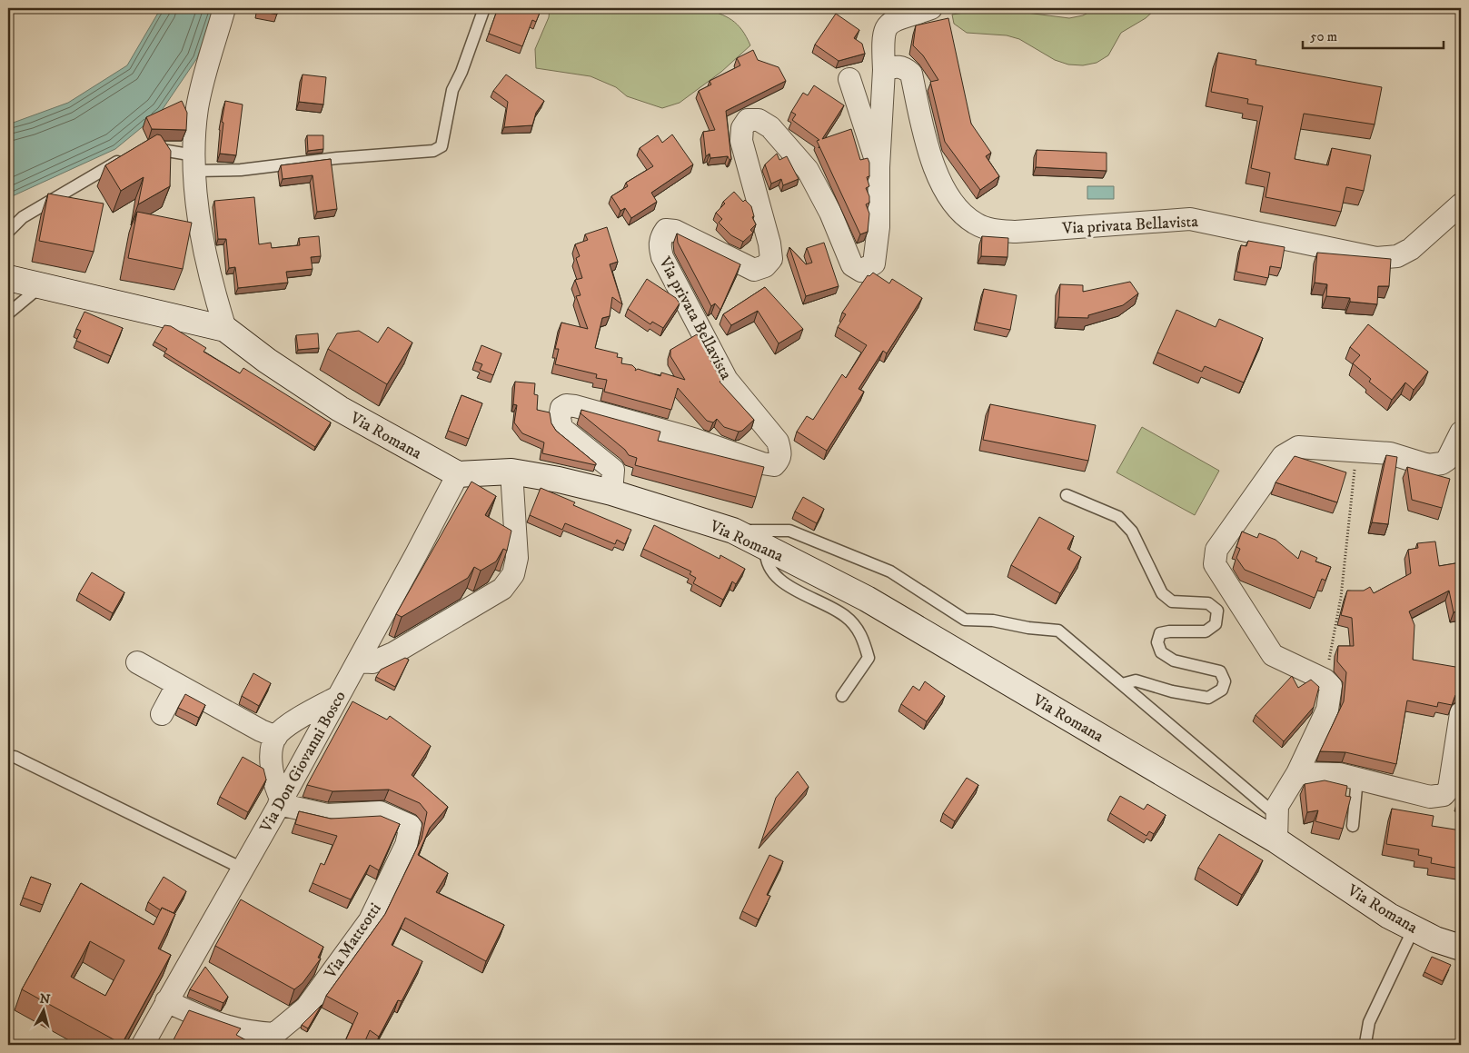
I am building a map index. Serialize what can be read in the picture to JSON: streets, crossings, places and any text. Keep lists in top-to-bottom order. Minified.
{"streets":{"street":["Via privata Bellavista","Via Romana","Via Don Giovanni Bosco","Via Matteotti"]},"crossings":[["Via privata Bellavista","Via Romana"],["Via Romana","Via Don Giovanni Bosco"],["Via Don Giovanni Bosco","Via Matteotti"]],"scale_bar":"50 m","north":"top"}
